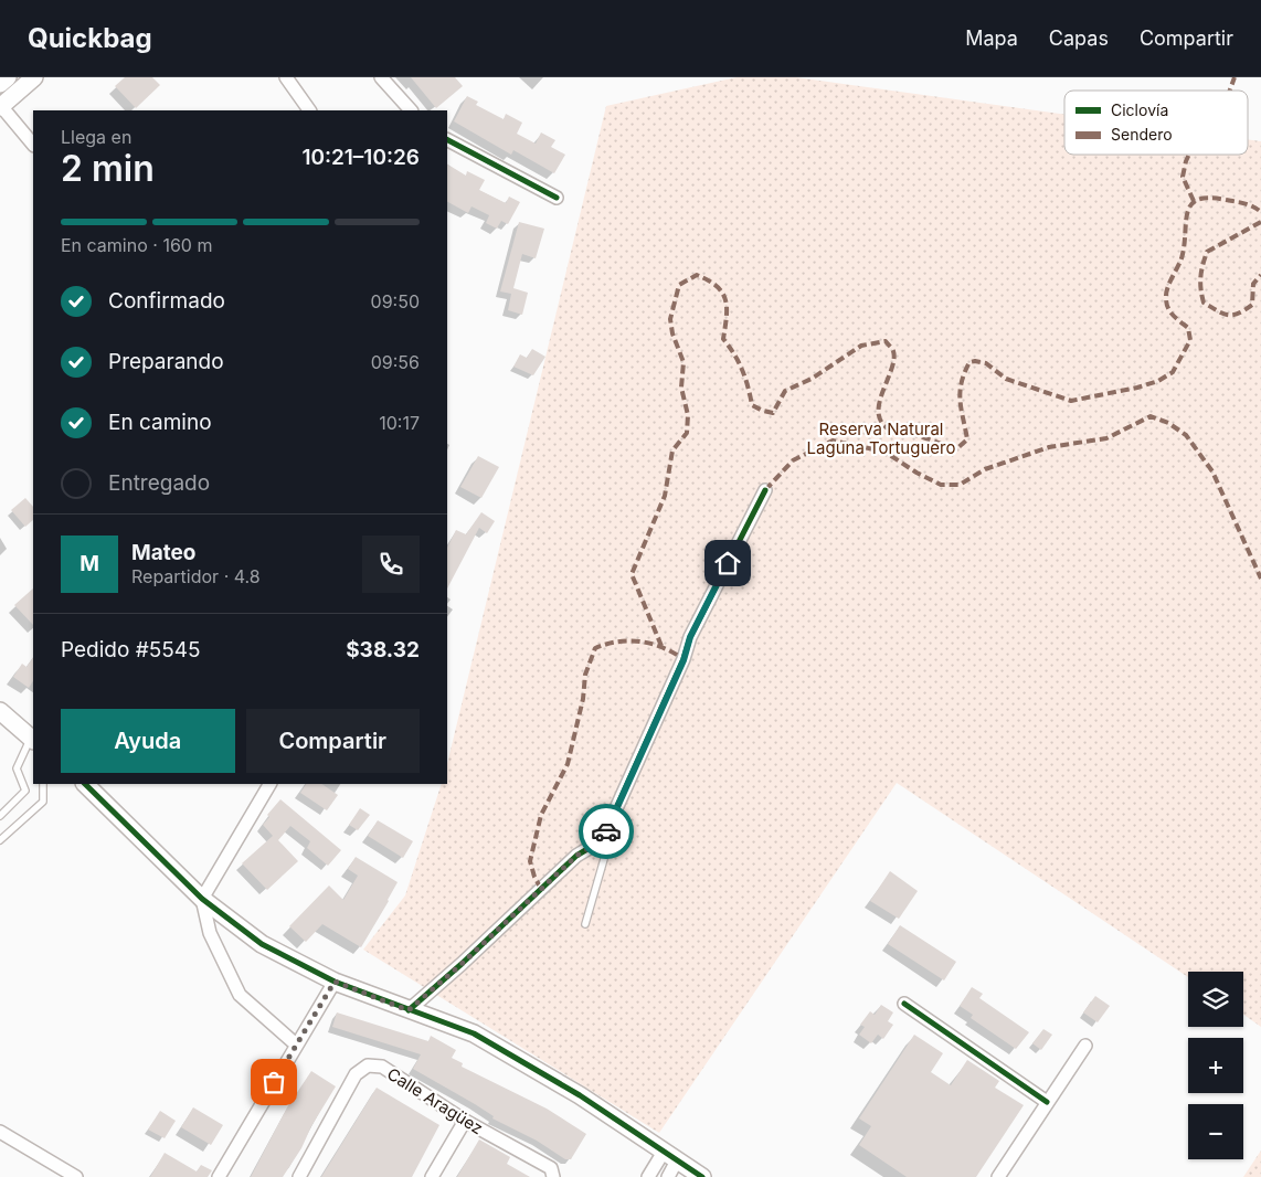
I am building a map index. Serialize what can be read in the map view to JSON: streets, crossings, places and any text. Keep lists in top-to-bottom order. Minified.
{"streets":{"street":["Calle Aragüez"]},"parks":["Reserva Natural Laguna Tortuguero"],"legend":["Ciclovía","Sendero"],"page":{"header":"Quickbag","nav":["Mapa","Capas","Compartir"],"heading":["2 min","Llega en","10:21–10:26"],"panel":["Mateo","Repartidor · 4.8","Pedido #5545","$38.32"],"bar":"En camino · 160 m","list":[["Confirmado","09:50"],["Preparando","09:56"],["En camino","10:17"],"Entregado"],"round":"M","buttons":["Ayuda","Compartir"],"map_buttons":["+","−"]}}
